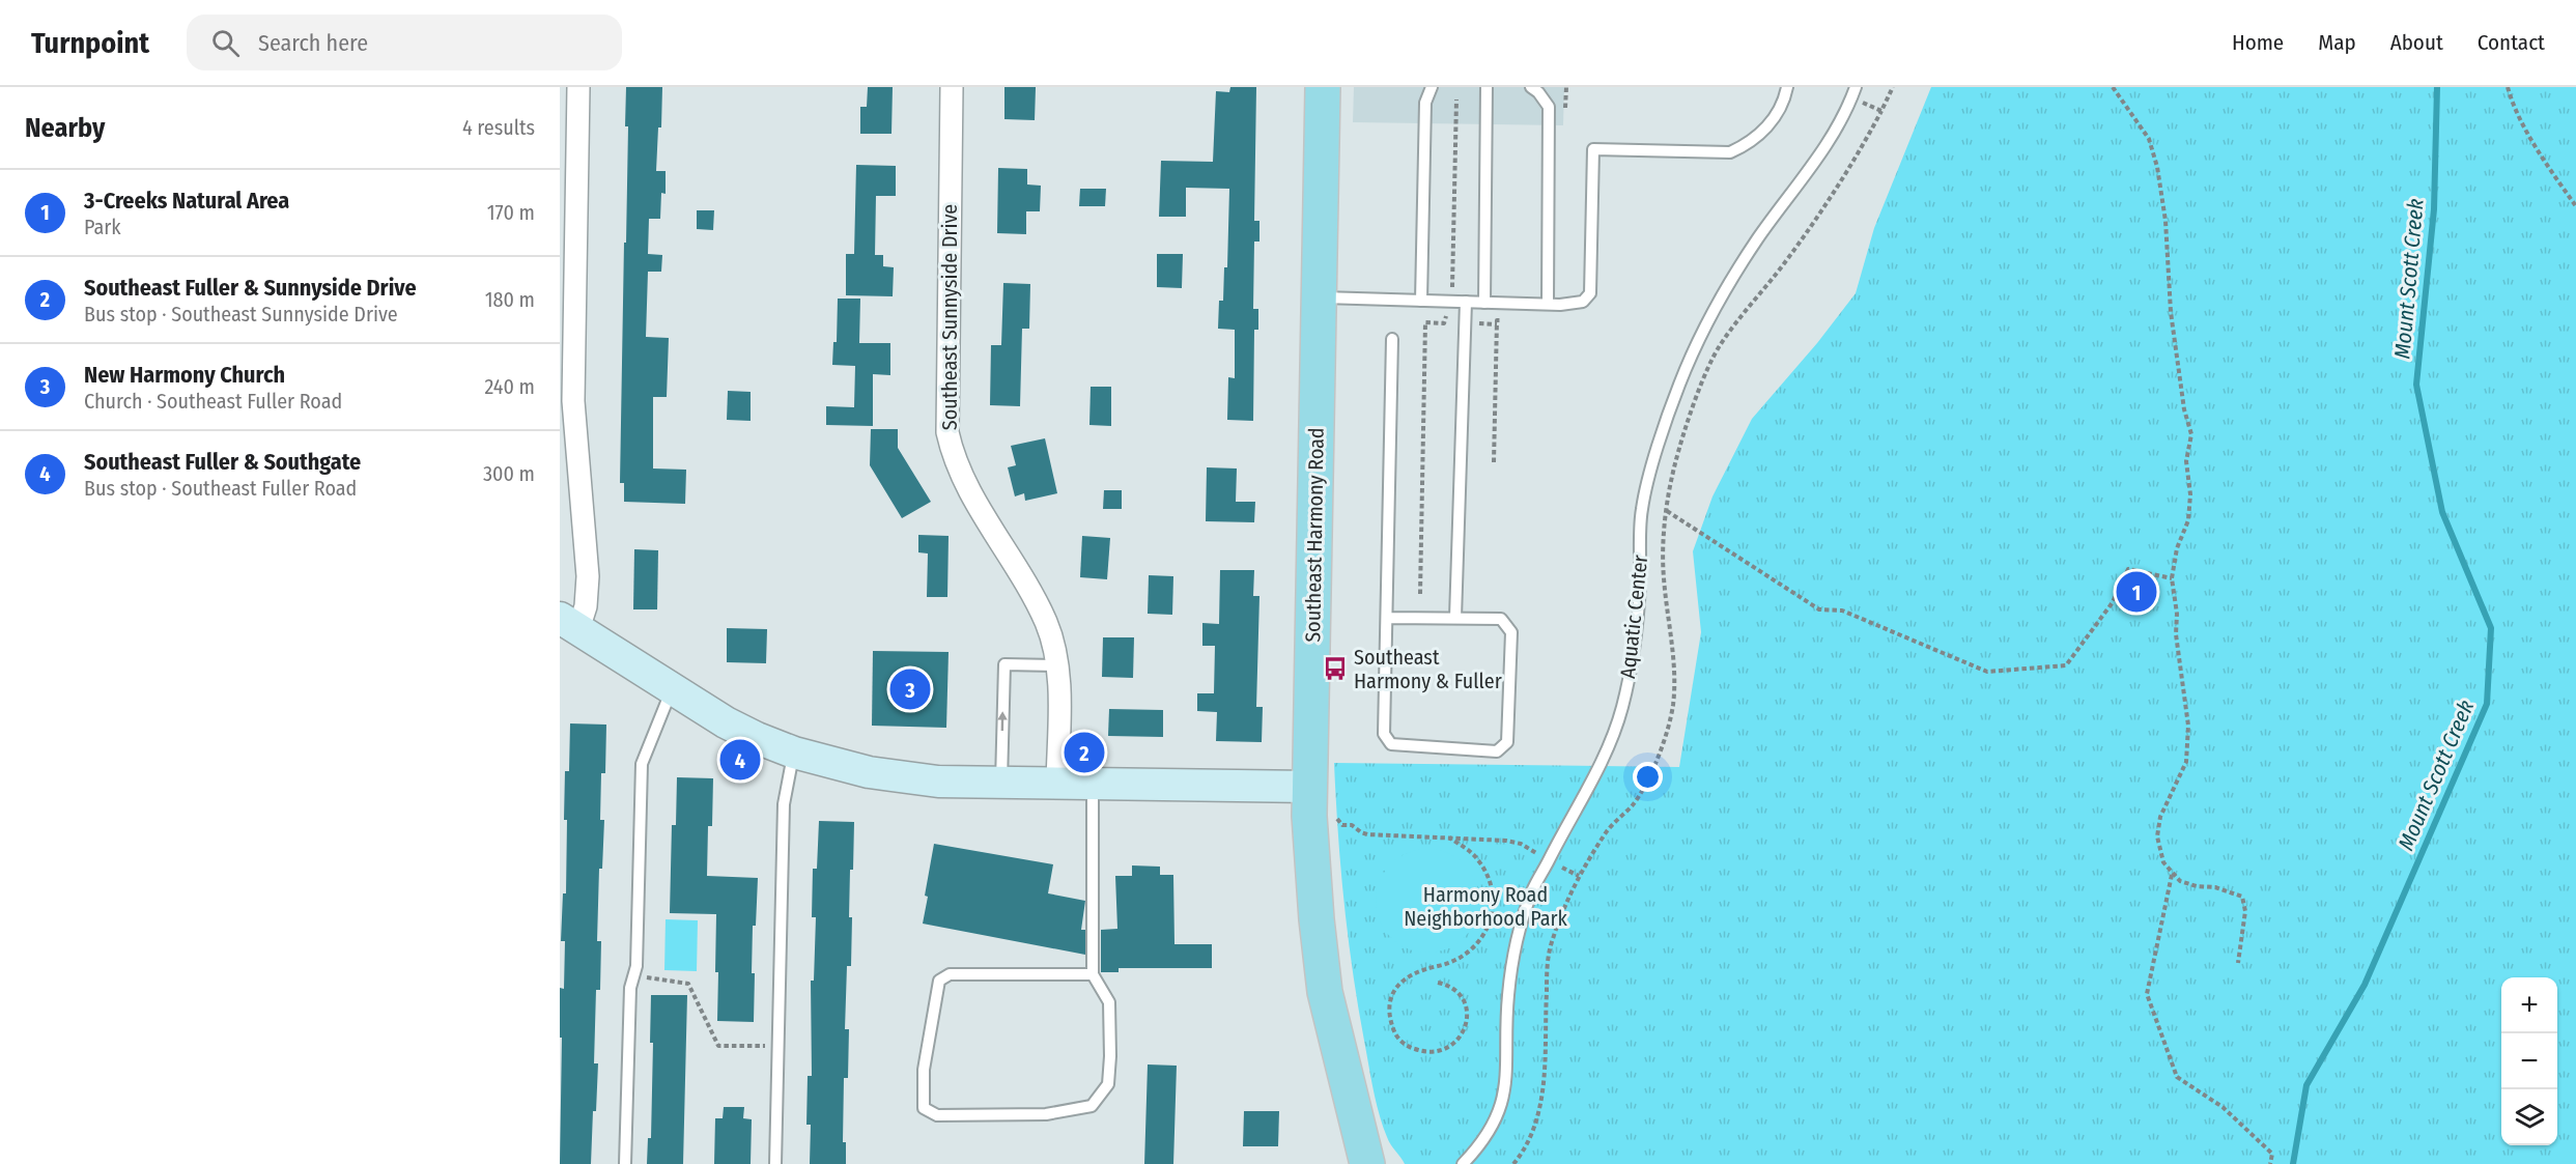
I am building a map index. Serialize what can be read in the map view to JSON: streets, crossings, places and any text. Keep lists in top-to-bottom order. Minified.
{"streets":{"main road":["Southeast Harmony Road"],"street":["Southeast Sunnyside Drive"],"lane":["Aquatic Center"]},"water":["Mount Scott Creek"],"parks":["Harmony Road Neighborhood Park"],"places":{"bus stop":["Southeast Harmony & Fuller"]},"page":{"header":"Turnpoint","search":"Search here","nav":["Home","Map","About","Contact"],"heading":["Nearby","4 results"],"list":[{"mark":"1","name":"3-Creeks Natural Area","note":"Park","value":"170 m"},{"mark":"2","name":"Southeast Fuller & Sunnyside Drive","note":"Bus stop · Southeast Sunnyside Drive","value":"180 m"},{"mark":"3","name":"New Harmony Church","note":"Church · Southeast Fuller Road","value":"240 m"},{"mark":"4","name":"Southeast Fuller & Southgate","note":"Bus stop · Southeast Fuller Road","value":"300 m"}],"pins":["1","3","2","4"],"map_buttons":["+","−"]}}
